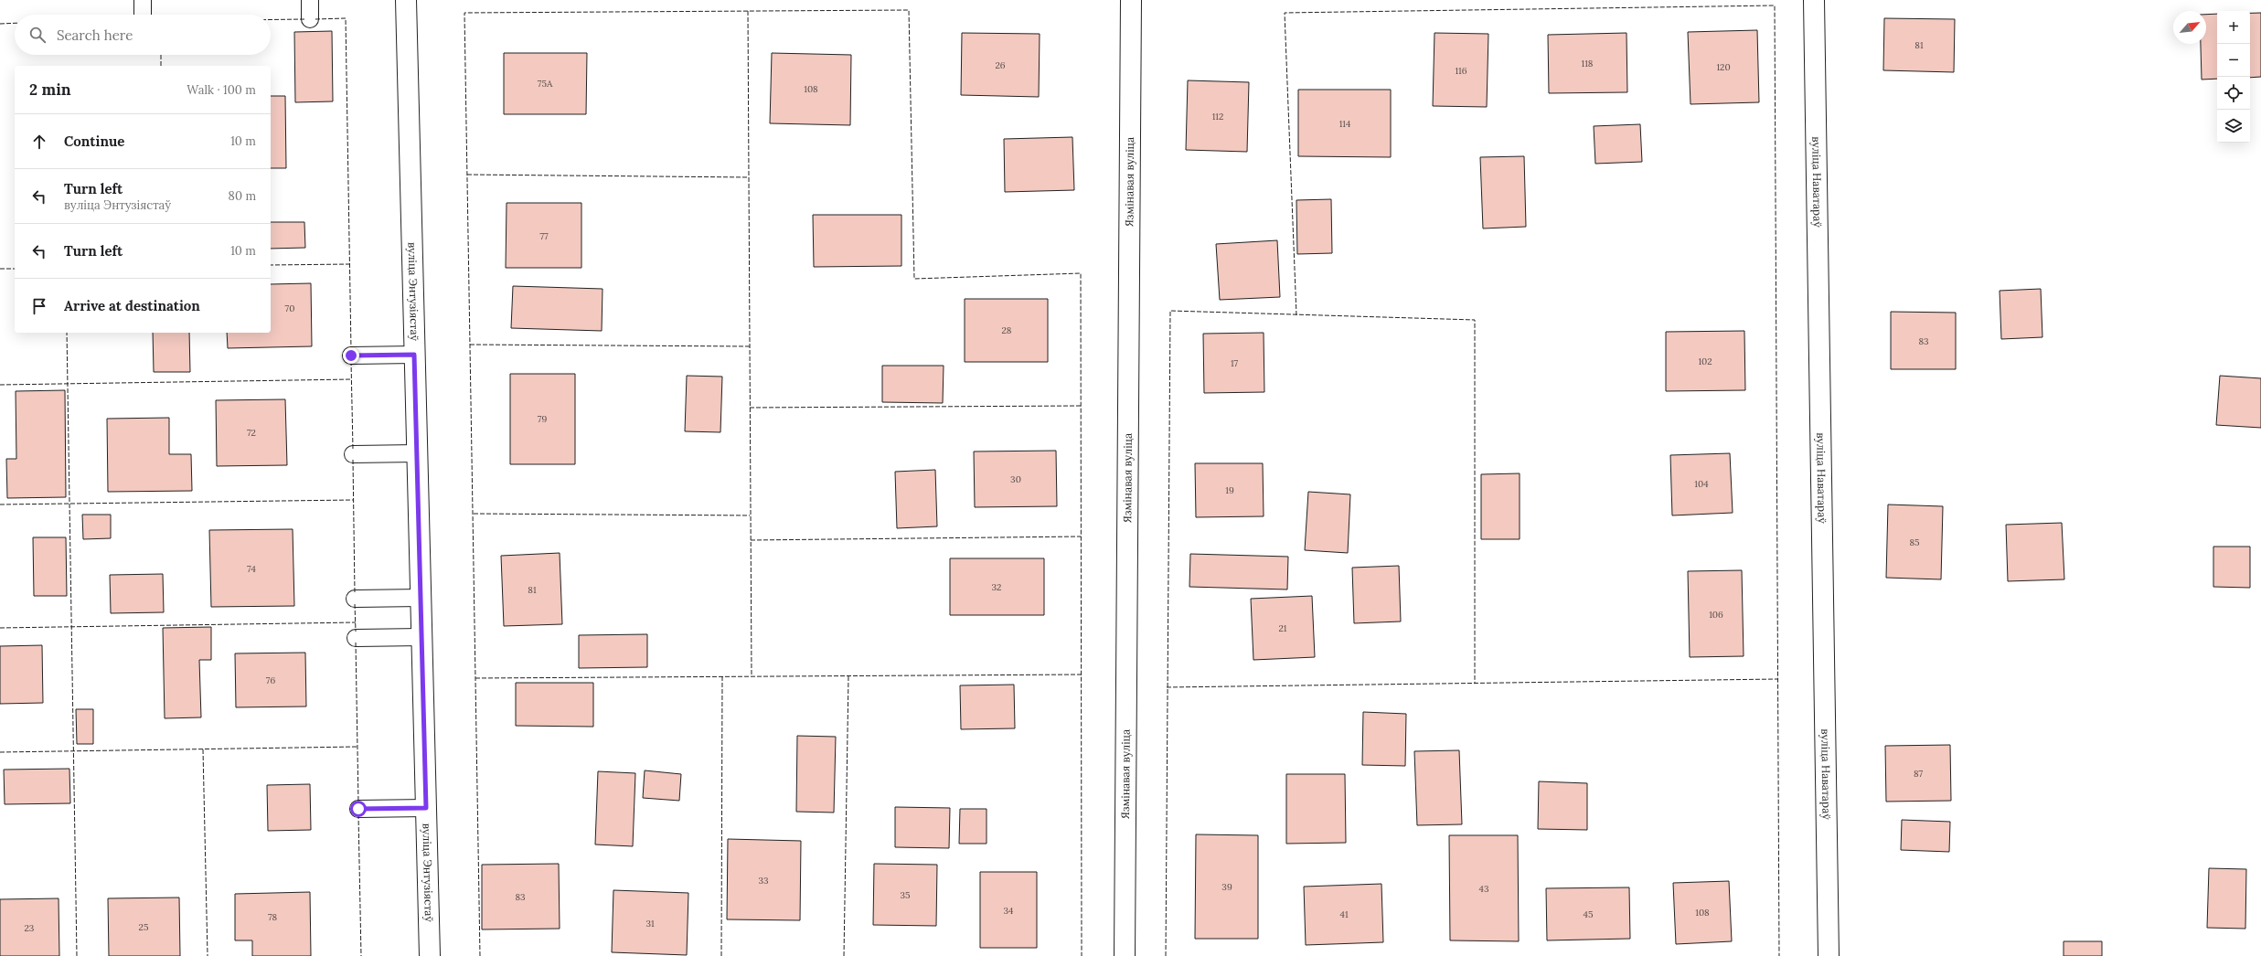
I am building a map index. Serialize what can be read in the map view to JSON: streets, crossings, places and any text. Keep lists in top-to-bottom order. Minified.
{"streets":{"street":["Язмінавая вуліца","вуліца Наватараў","вуліца Энтузіястаў"]},"house_numbers":["81","118","26","120","116","75А","108","112","114","77","70","28","83","102","17","79","72","30","104","19","85","74","32","81","106","21","76","87","33","39","43","35","83","34","108","41","45","78","31","25","23"],"north":"top right","page":{"map_buttons":["+","−"],"search":"Search here","heading":["2 min","Walk · 100 m"],"list":[["Continue","10 m"],["Turn left","вуліца Энтузіястаў","80 m"],["Turn left","10 m"],"Arrive at destination"]}}
